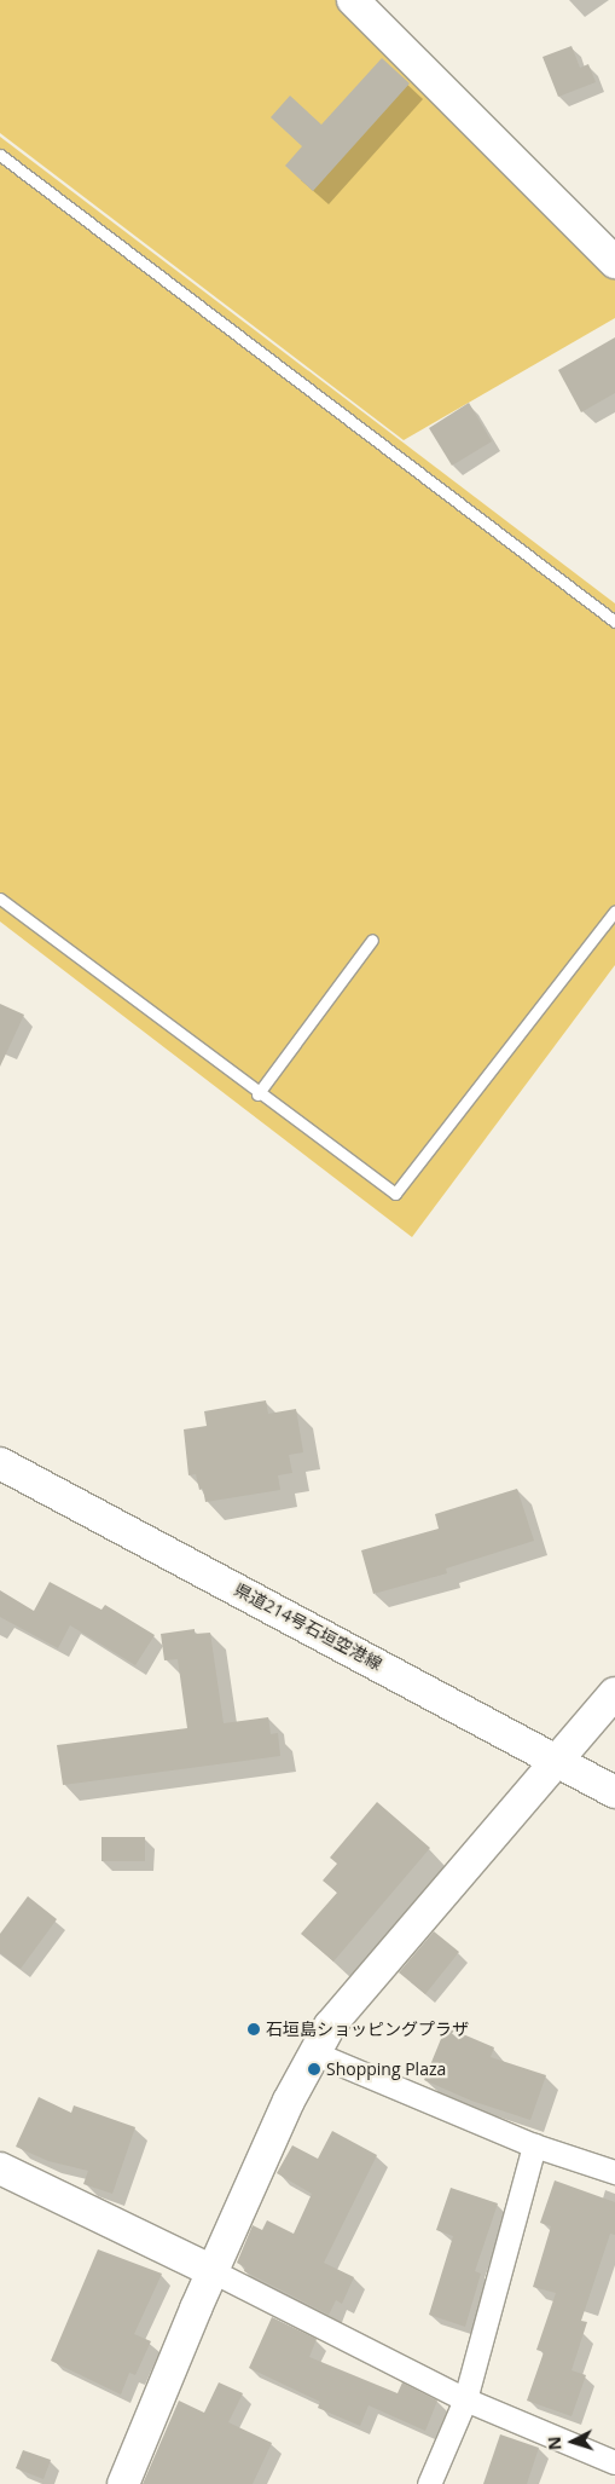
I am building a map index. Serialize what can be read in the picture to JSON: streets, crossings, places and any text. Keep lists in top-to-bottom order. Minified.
{"streets":{"street":["県道214号石垣空港線"]},"places":["石垣島ショッピングプラザ","Shopping Plaza"],"north":"left"}
